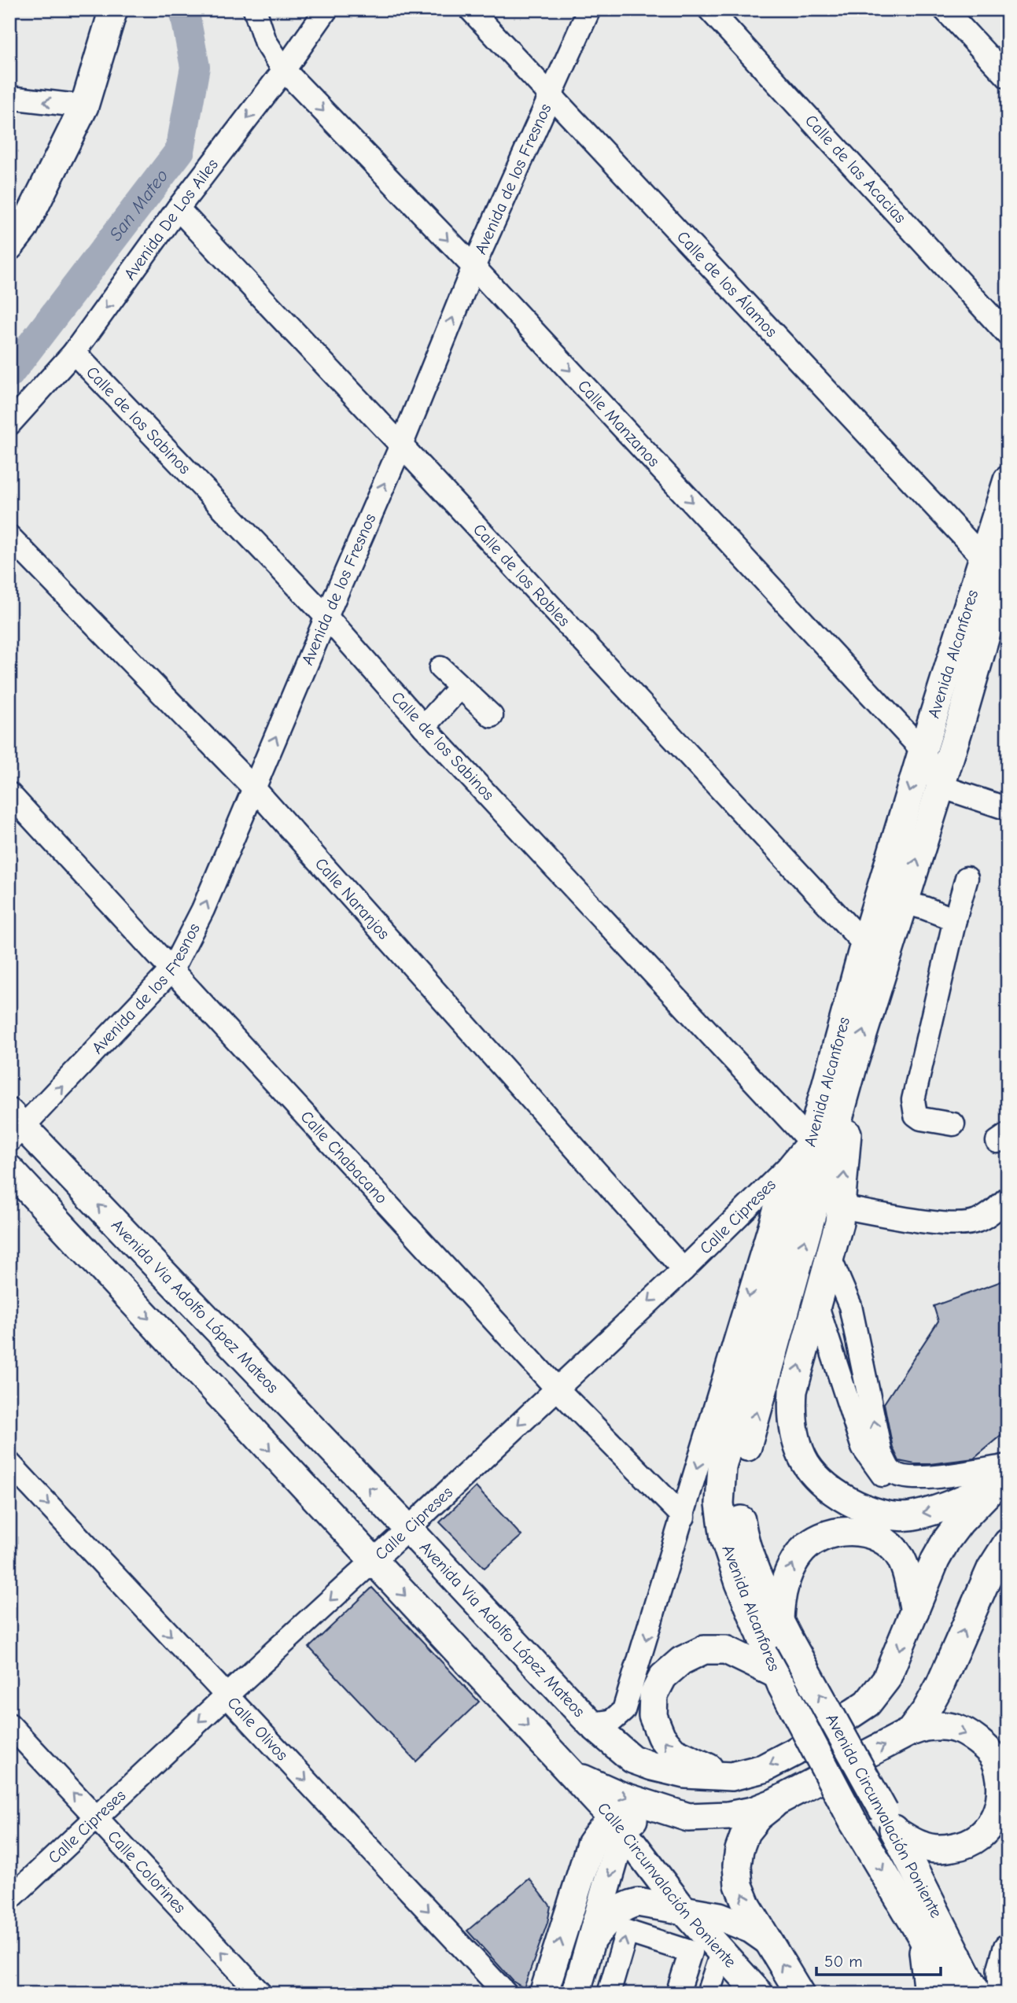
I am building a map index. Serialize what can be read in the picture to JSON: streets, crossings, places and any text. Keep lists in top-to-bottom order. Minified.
{"streets":{"main road":["Avenida Alcanfores","Avenida Via Adolfo López Mateos","Avenida Circunvalación Poniente","Calle Circunvalación Poniente"],"street":["Calle de las Acacias","Avenida de los Fresnos","Avenida De Los Ailes","Calle de los Álamos","Calle de los Sabinos","Calle Manzanos","Calle de los Robles","Calle Naranjos","Calle Chabacano","Calle Cipreses","Calle Olivos","Calle Colorines"]},"crossings":[["Avenida de los Fresnos","Calle de los Álamos"],["Avenida de los Fresnos","Calle de los Sabinos"],["Avenida de los Fresnos","Calle Manzanos"],["Avenida de los Fresnos","Calle de los Robles"],["Avenida de los Fresnos","Calle Naranjos"],["Avenida de los Fresnos","Calle Chabacano"],["Avenida de los Fresnos","Avenida Via Adolfo López Mateos"],["Avenida De Los Ailes","Calle de los Sabinos"],["Avenida De Los Ailes","Calle Manzanos"],["Avenida De Los Ailes","Calle de los Robles"],["Calle de los Álamos","Avenida Alcanfores"],["Calle de los Sabinos","Avenida Alcanfores"],["Calle de los Sabinos","Calle Cipreses"],["Calle Manzanos","Avenida Alcanfores"],["Calle de los Robles","Avenida Alcanfores"],["Avenida Alcanfores","Calle Cipreses"],["Avenida Alcanfores","Avenida Circunvalación Poniente"],["Calle Naranjos","Calle Cipreses"],["Calle Chabacano","Calle Cipreses"],["Calle Cipreses","Avenida Via Adolfo López Mateos"],["Calle Cipreses","Calle Olivos"],["Calle Cipreses","Calle Colorines"]],"one_way":["Avenida de los Fresnos","Avenida De Los Ailes","Calle Manzanos","Calle Cipreses","Calle Olivos","Calle Colorines"],"water":["San Mateo"],"scale_bar":"50 m"}
